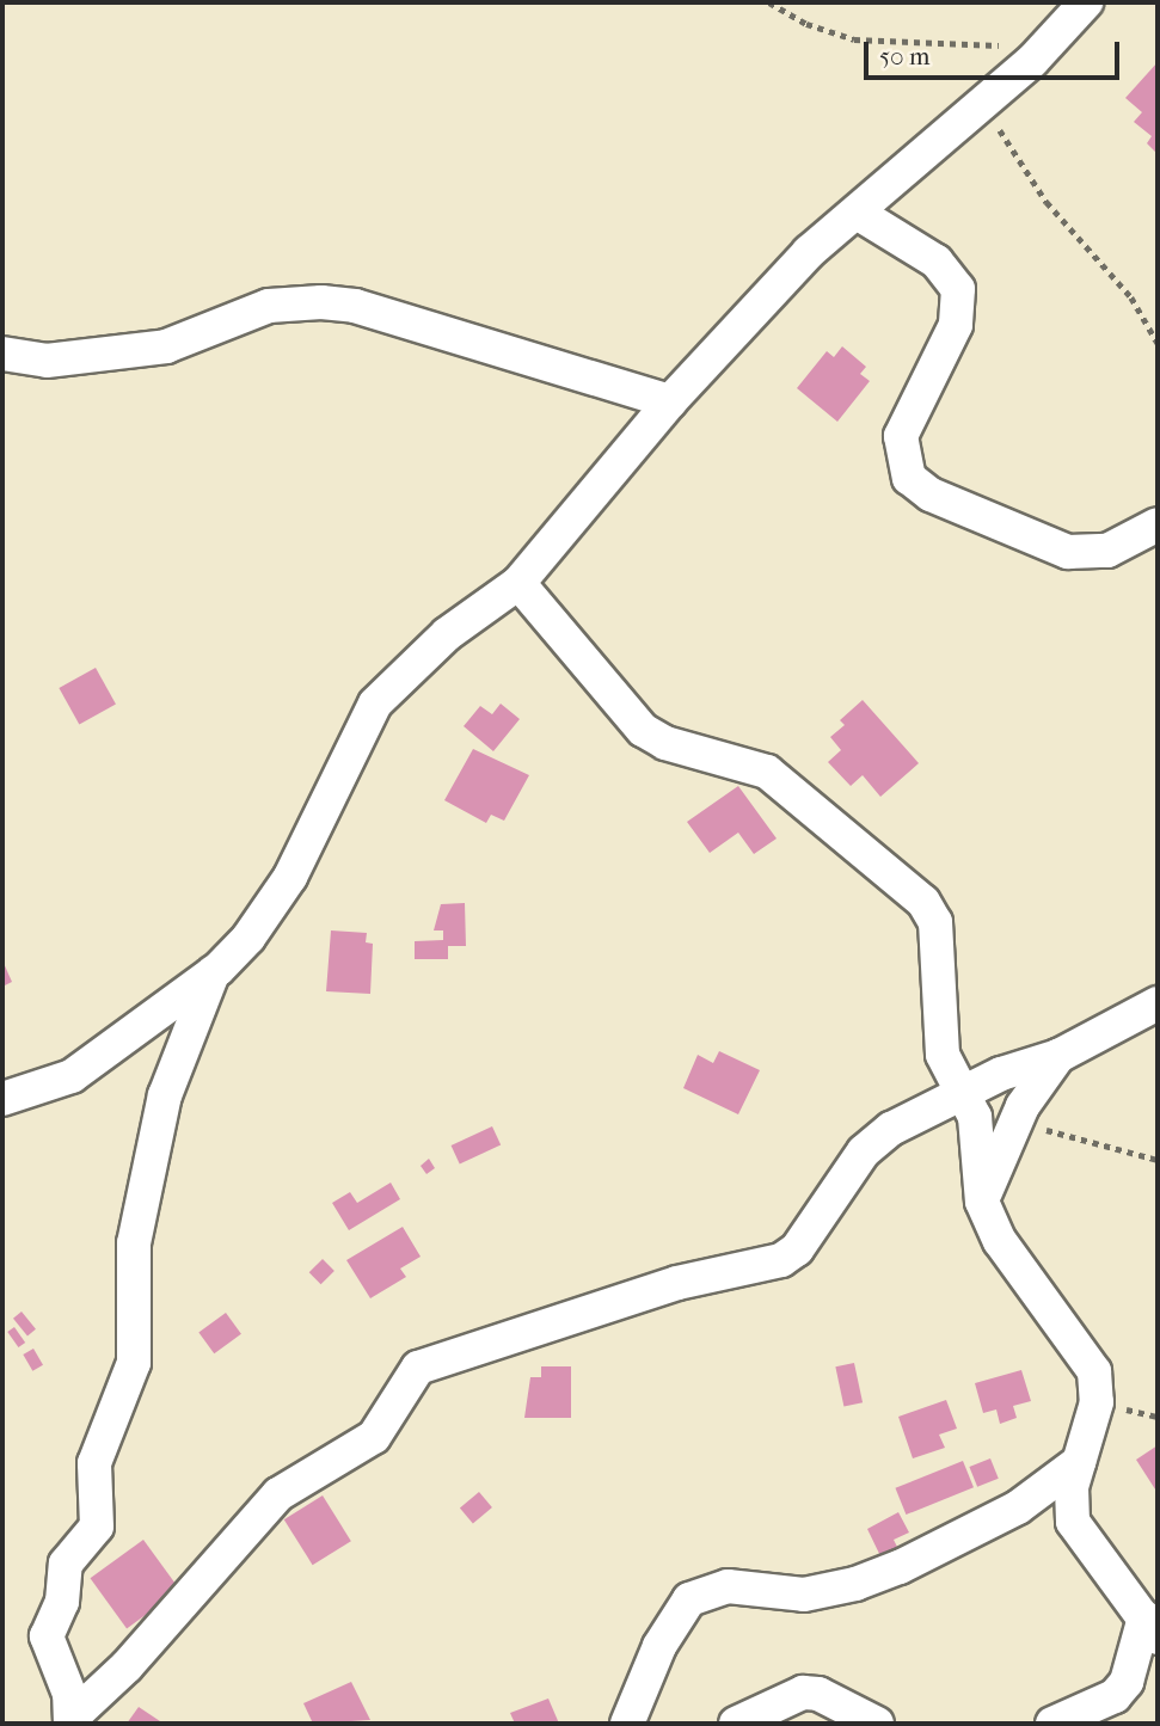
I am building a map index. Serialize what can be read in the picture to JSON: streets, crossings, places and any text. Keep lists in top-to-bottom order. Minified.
{"scale_bar":"50 m"}
